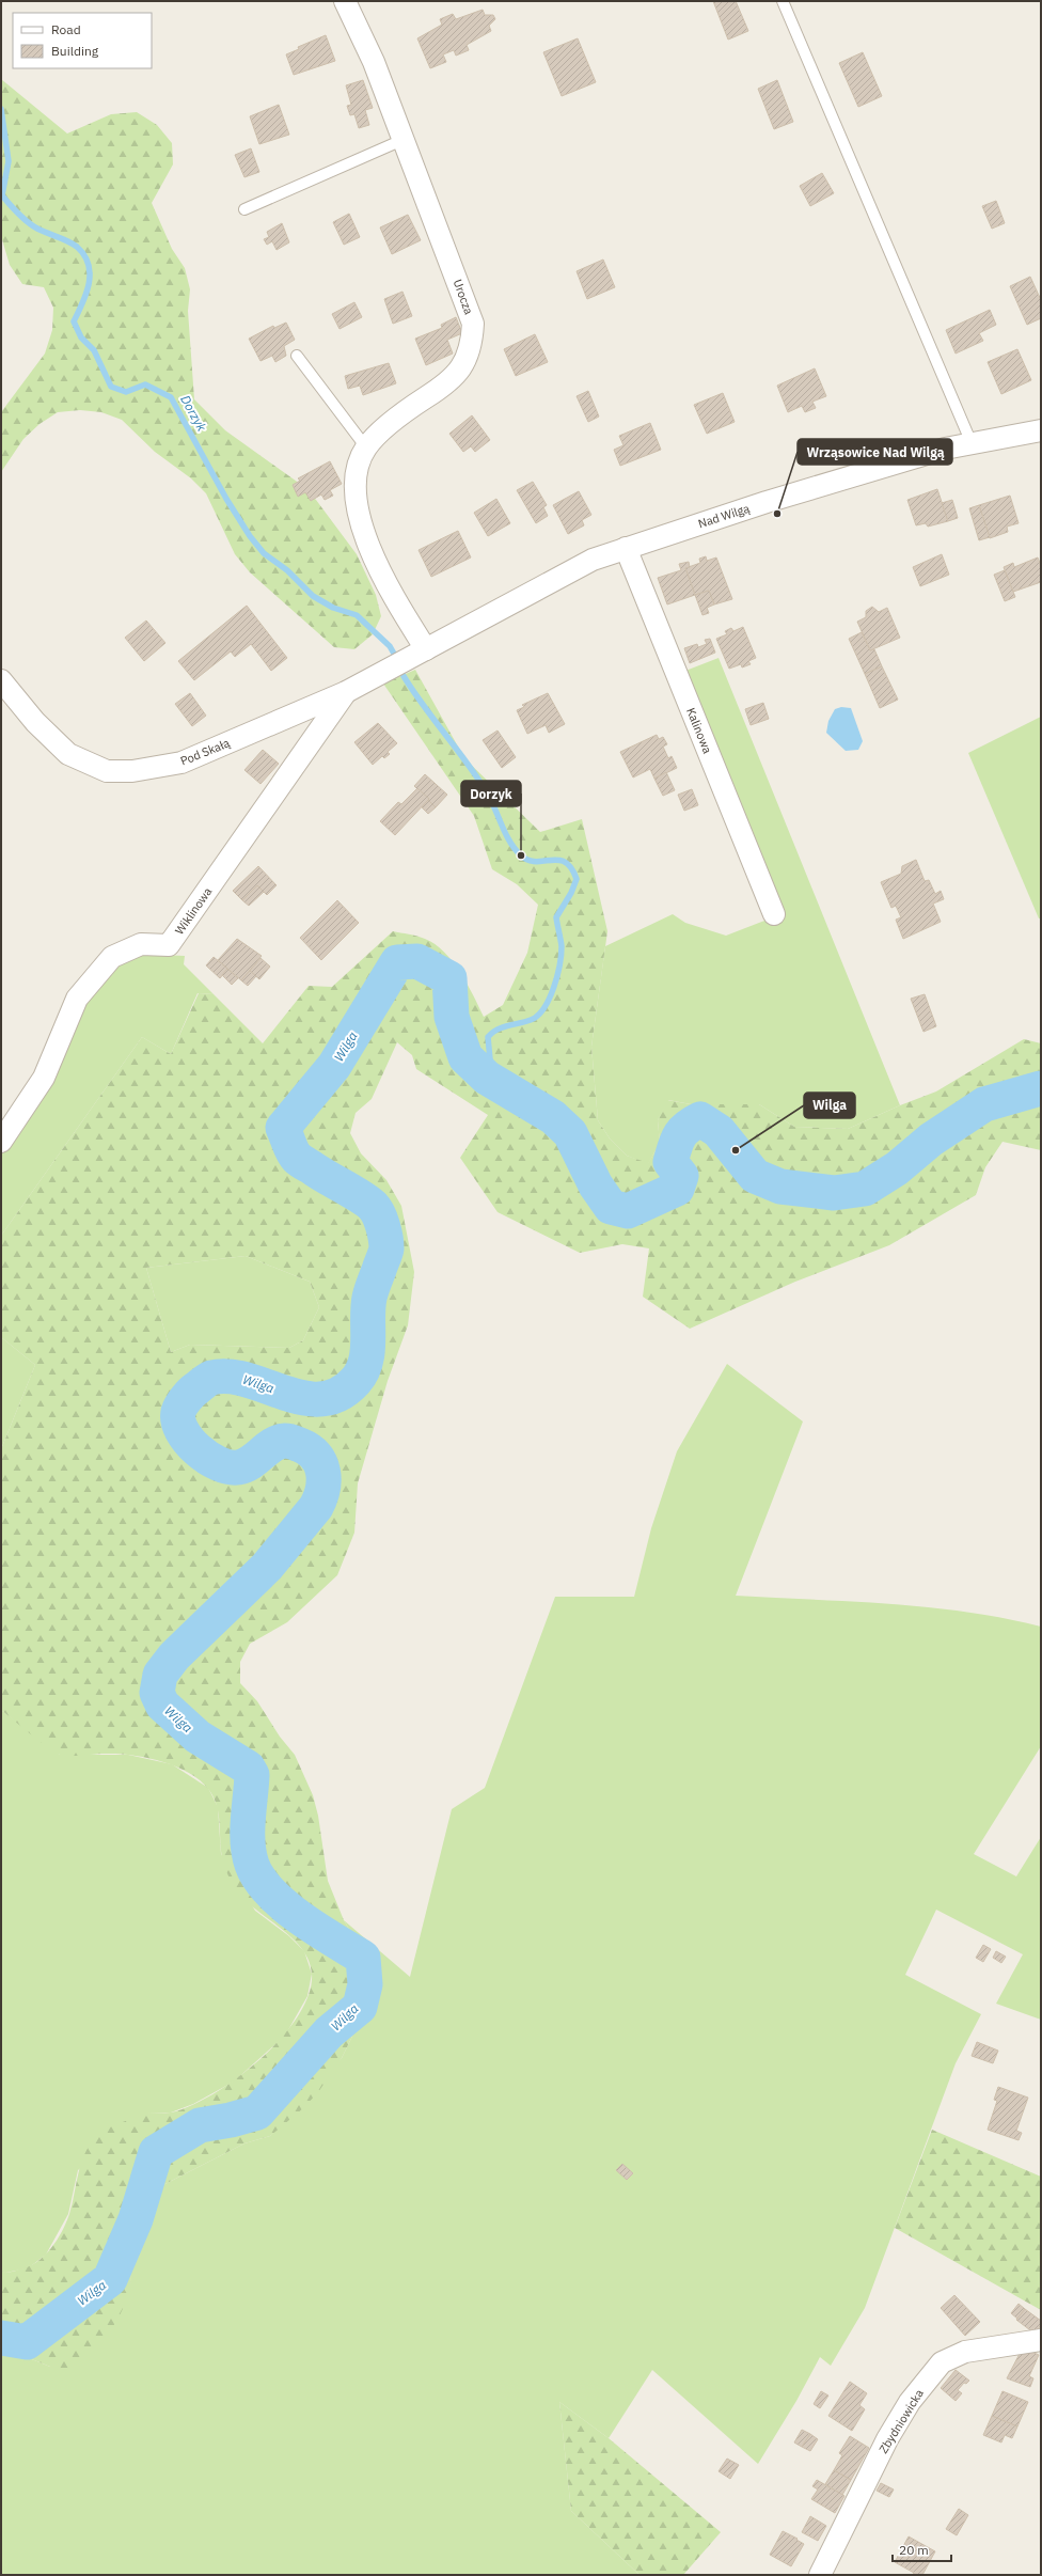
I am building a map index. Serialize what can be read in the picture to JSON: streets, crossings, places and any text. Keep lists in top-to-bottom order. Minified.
{"streets":{"street":["Urocza","Nad Wilgą","Kalinowa","Pod Skałą","Wiklinowa","Zbydniowicka"]},"crossings":[["Urocza","Nad Wilgą"],["Urocza","Pod Skałą"],["Nad Wilgą","Kalinowa"],["Nad Wilgą","Pod Skałą"],["Pod Skałą","Wiklinowa"]],"water":["Dorzyk","Wilga"],"places":["Wrząsowice Nad Wilgą","Dorzyk","Wilga"],"legend":["Road","Building"],"scale_bar":"20 m"}
